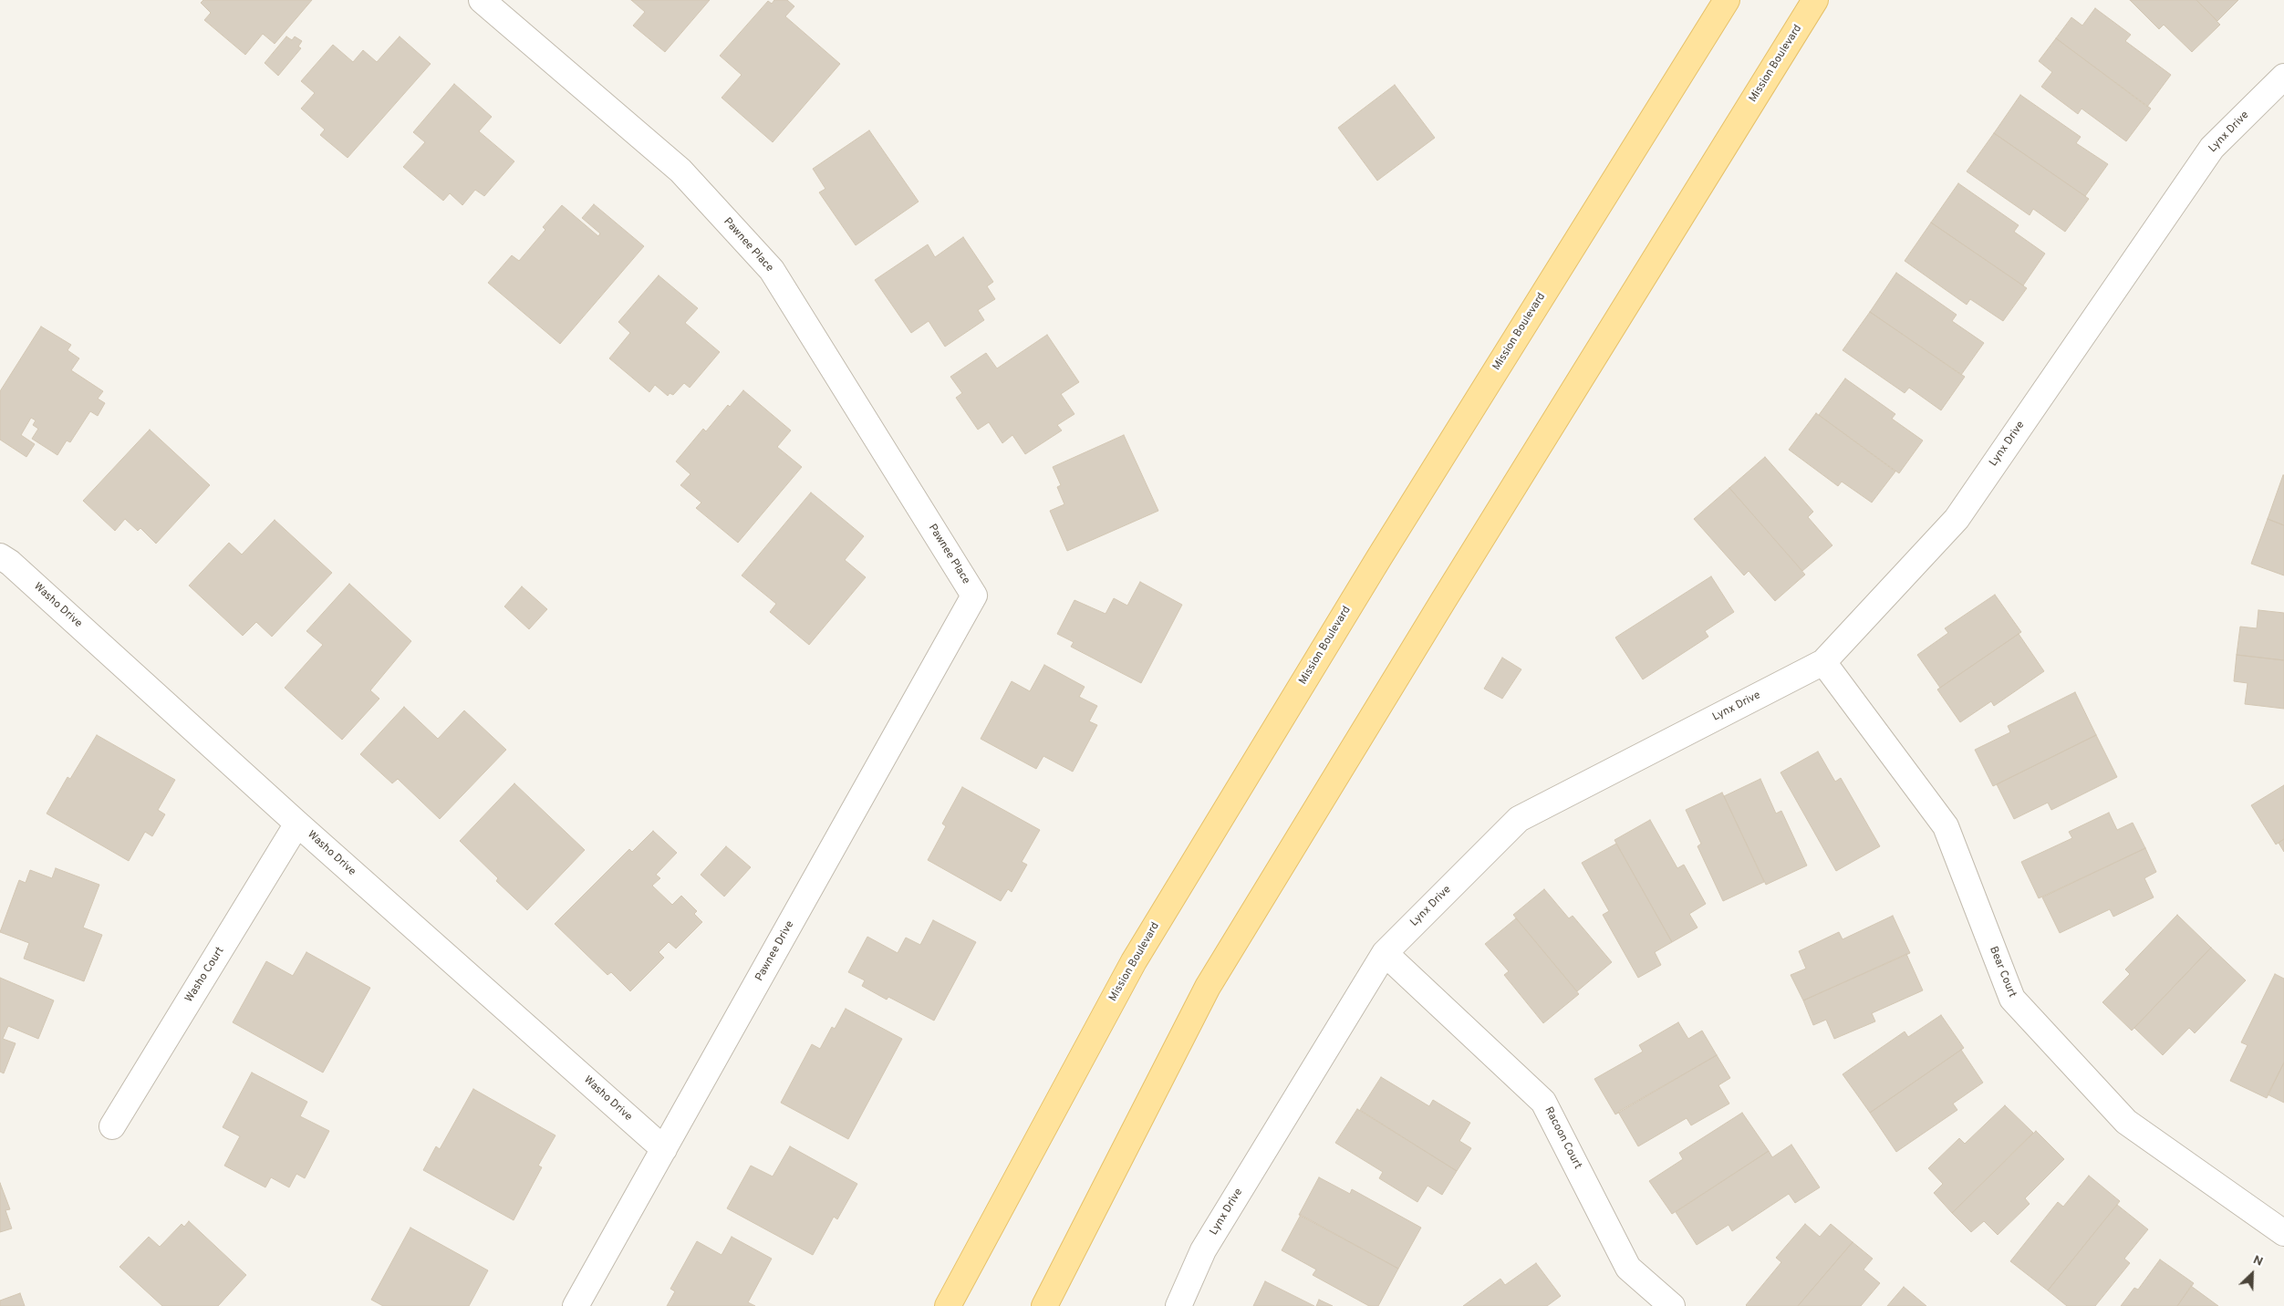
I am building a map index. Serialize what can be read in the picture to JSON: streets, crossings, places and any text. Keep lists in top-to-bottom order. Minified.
{"streets":{"main road":["Mission Boulevard"],"street":["Lynx Drive","Pawnee Place","Washo Drive","Pawnee Drive","Bear Court","Washo Court","Racoon Court"]},"crossings":[["Lynx Drive","Bear Court"],["Lynx Drive","Racoon Court"],["Pawnee Place","Pawnee Drive"],["Washo Drive","Pawnee Drive"],["Washo Drive","Washo Court"]],"north":"top right"}
